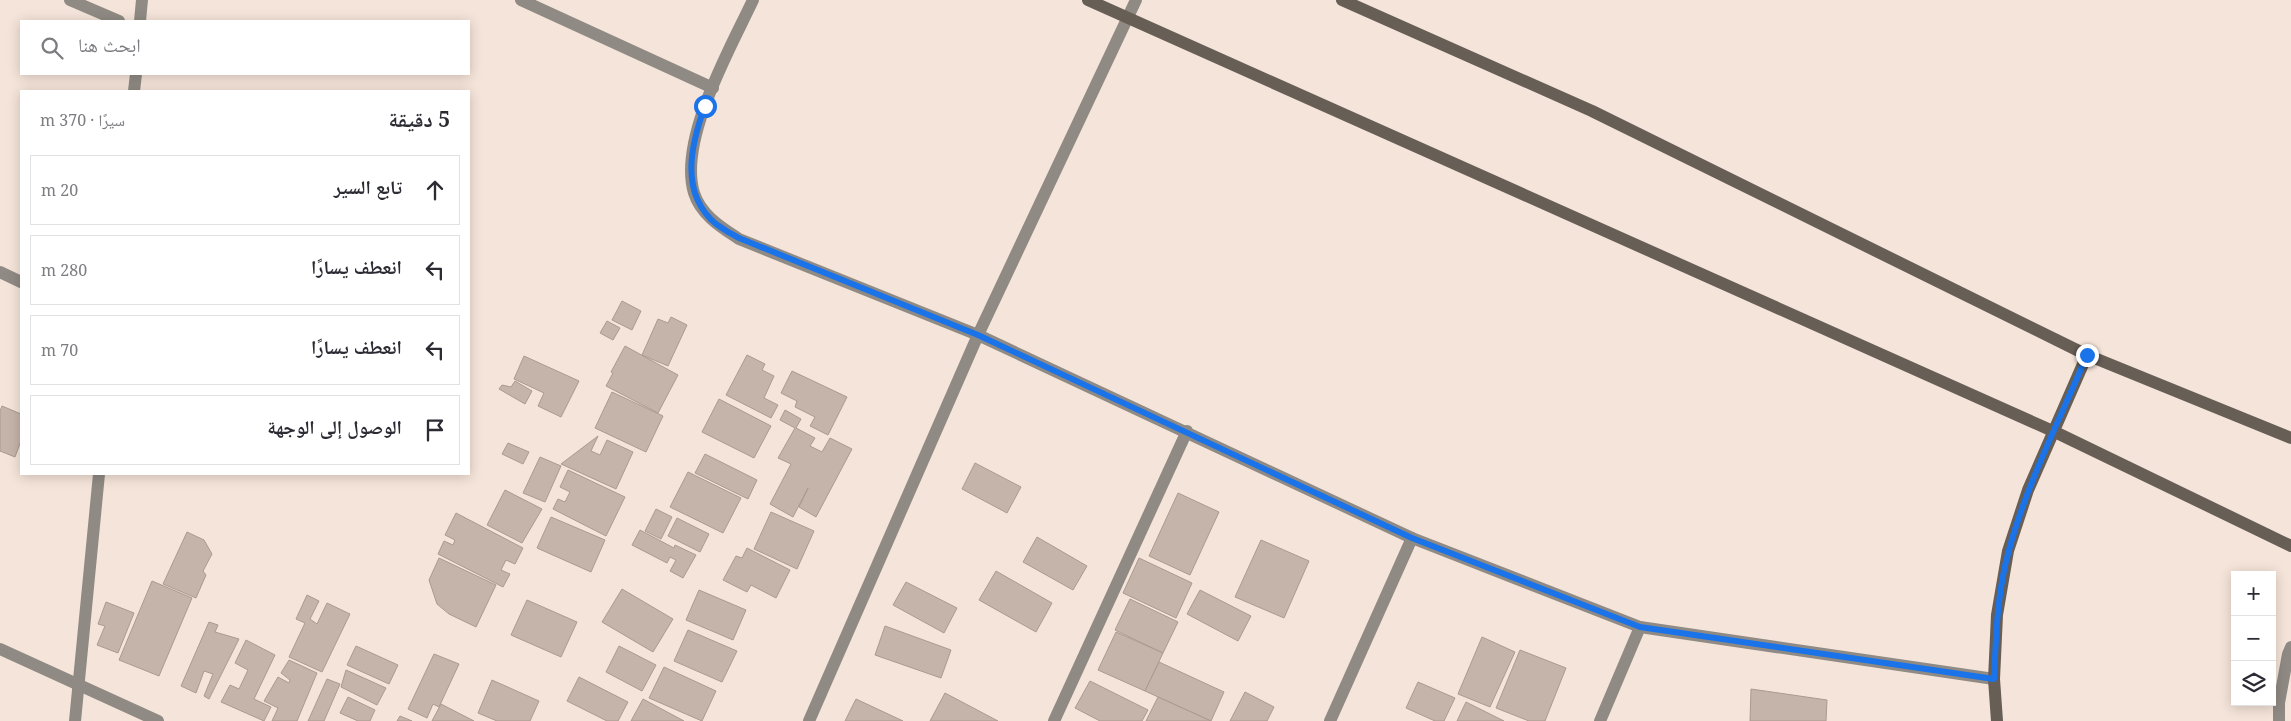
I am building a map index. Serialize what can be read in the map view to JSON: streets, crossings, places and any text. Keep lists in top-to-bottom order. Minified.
{"page":{"search":"ابحث هنا","heading":["5 دقيقة","سيرًا · 370 m"],"list":[["تابع السير","20 m"],["انعطف يسارًا","280 m"],["انعطف يسارًا","70 m"],"الوصول إلى الوجهة"],"map_buttons":["+","−"]}}
